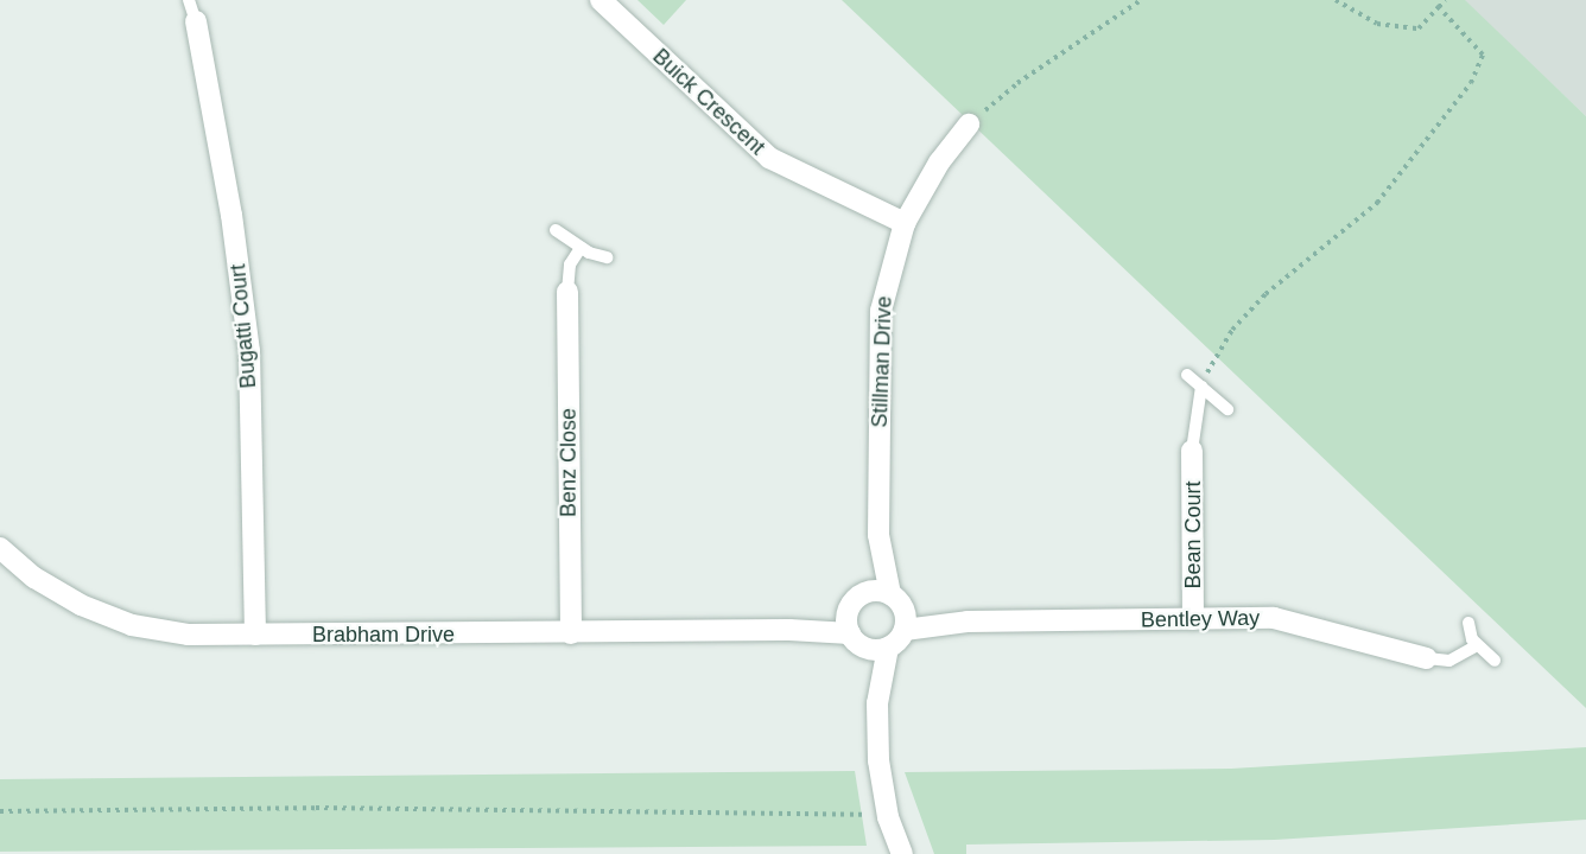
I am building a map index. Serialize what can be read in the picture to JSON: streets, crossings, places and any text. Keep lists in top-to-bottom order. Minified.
{"streets":{"street":["Buick Crescent","Bugatti Court","Stillman Drive","Benz Close","Bean Court","Bentley Way","Brabham Drive"]},"crossings":[["Buick Crescent","Stillman Drive"],["Bugatti Court","Brabham Drive"],["Stillman Drive","Bentley Way"],["Benz Close","Brabham Drive"],["Bean Court","Bentley Way"]]}
